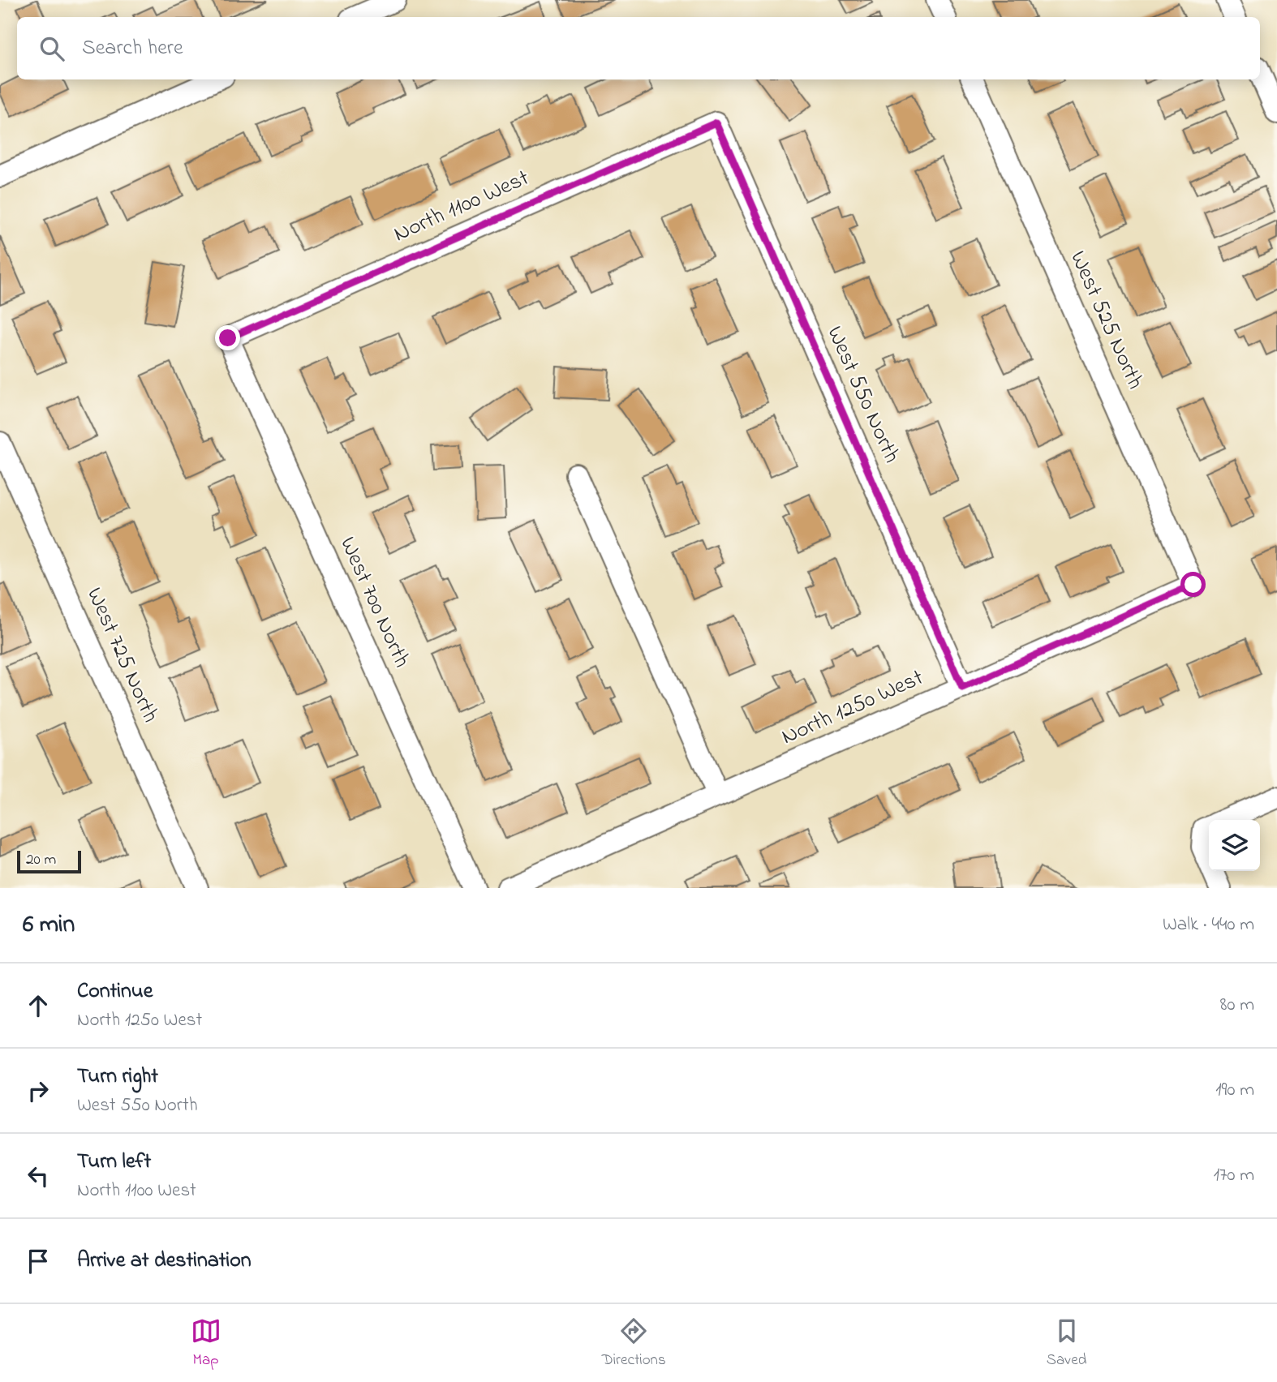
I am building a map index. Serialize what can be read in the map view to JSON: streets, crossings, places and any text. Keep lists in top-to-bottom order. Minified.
{"streets":{"street":["North 1100 West","West 525 North","West 550 North","West 700 North","West 725 North","North 1250 West"]},"crossings":[["North 1100 West","West 550 North"],["North 1100 West","West 700 North"],["West 525 North","North 1250 West"],["West 550 North","North 1250 West"]],"scale_bar":"20 m","page":{"search":"Search here","scale":"20 m","heading":["6 min","Walk · 440 m"],"list":[["Continue","North 1250 West","80 m"],["Turn right","West 550 North","190 m"],["Turn left","North 1100 West","170 m"],"Arrive at destination"],"nav":["Map","Directions","Saved"]}}
